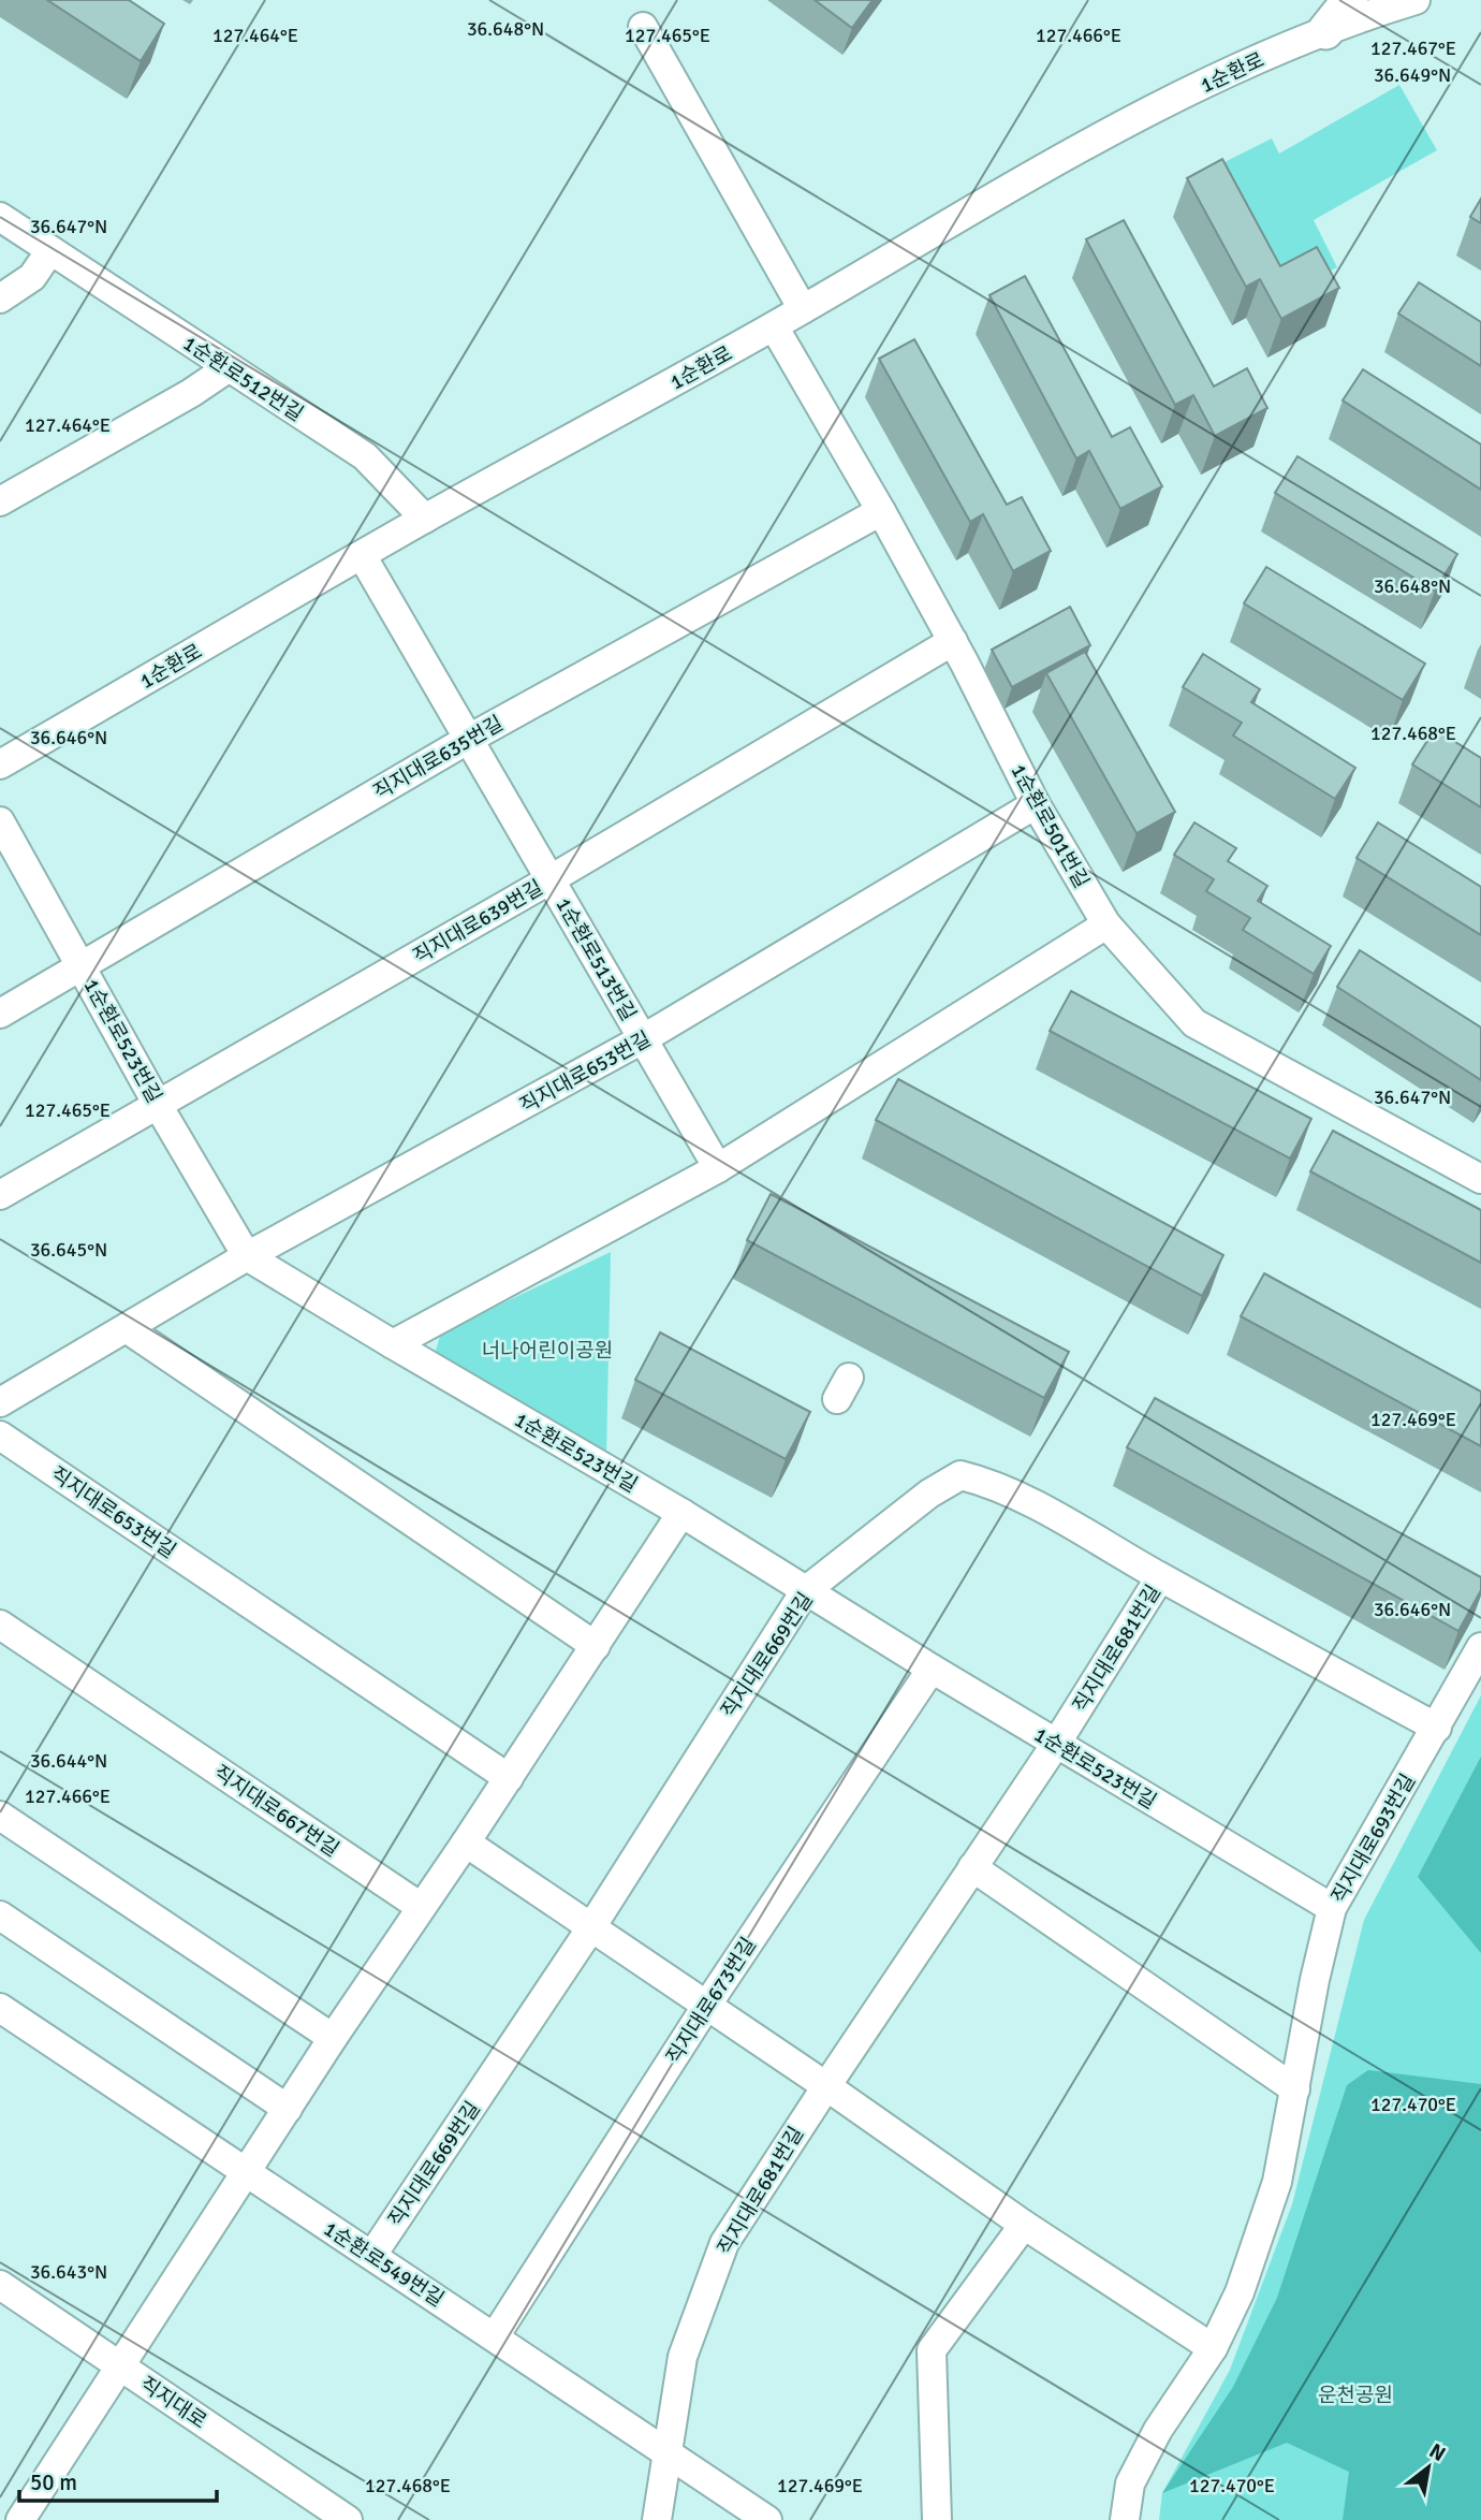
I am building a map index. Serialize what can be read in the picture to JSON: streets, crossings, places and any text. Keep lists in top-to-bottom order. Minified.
{"streets":{"street":["1순환로","1순환로512번길","직지대로635번길","1순환로501번길","직지대로639번길","1순환로513번길","1순환로523번길","직지대로653번길","직지대로681번길","직지대로669번길","직지대로667번길","직지대로693번길","직지대로673번길","1순환로549번길","직지대로"]},"crossings":[["1순환로","1순환로512번길"],["1순환로","1순환로501번길"],["1순환로","1순환로513번길"],["직지대로635번길","1순환로501번길"],["직지대로635번길","1순환로513번길"],["직지대로635번길","1순환로523번길"],["1순환로501번길","직지대로639번길"],["1순환로501번길","직지대로653번길"],["직지대로639번길","1순환로513번길"],["직지대로639번길","1순환로523번길"],["1순환로513번길","직지대로653번길"],["1순환로523번길","직지대로653번길"],["1순환로523번길","직지대로681번길"],["1순환로523번길","직지대로669번길"],["1순환로523번길","직지대로693번길"],["1순환로523번길","직지대로673번길"],["직지대로681번길","직지대로669번길"],["직지대로681번길","1순환로549번길"],["직지대로669번길","직지대로693번길"],["직지대로669번길","1순환로549번길"],["직지대로673번길","1순환로549번길"]],"parks":["너나어린이공원","운천공원"],"scale_bar":"50 m","north":"top right","coordinates":["36.648°N","127.464°E","127.465°E","127.466°E","127.467°E","36.649°N","36.647°N","127.468°E","36.646°N","36.645°N","127.469°E","36.644°N","127.470°E","36.643°N"]}
